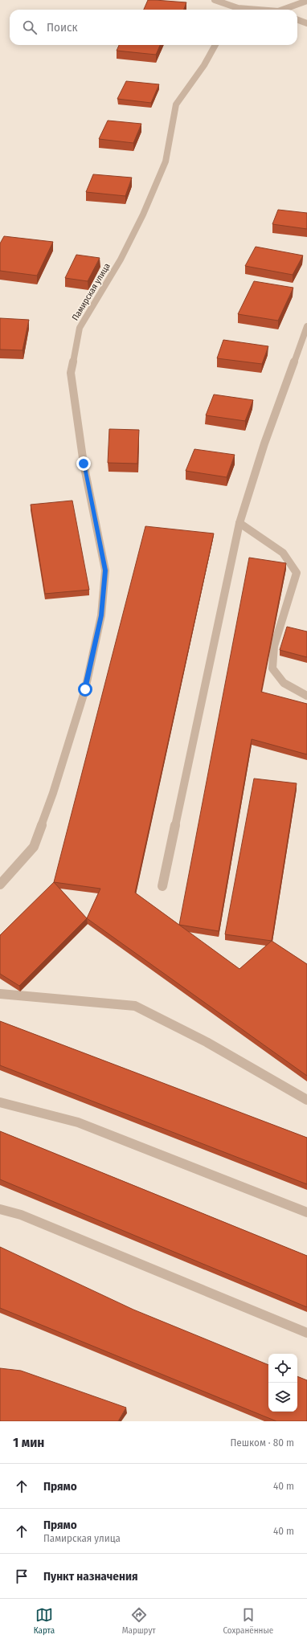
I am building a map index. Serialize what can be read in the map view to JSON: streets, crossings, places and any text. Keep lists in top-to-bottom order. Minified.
{"streets":{"street":["Памирская улица"]},"page":{"search":"Поиск","heading":["1 мин","Пешком · 80 m"],"list":[["Прямо","40 m"],["Прямо","Памирская улица","40 m"],"Пункт назначения"],"nav":["Карта","Маршрут","Сохранённые"]}}
